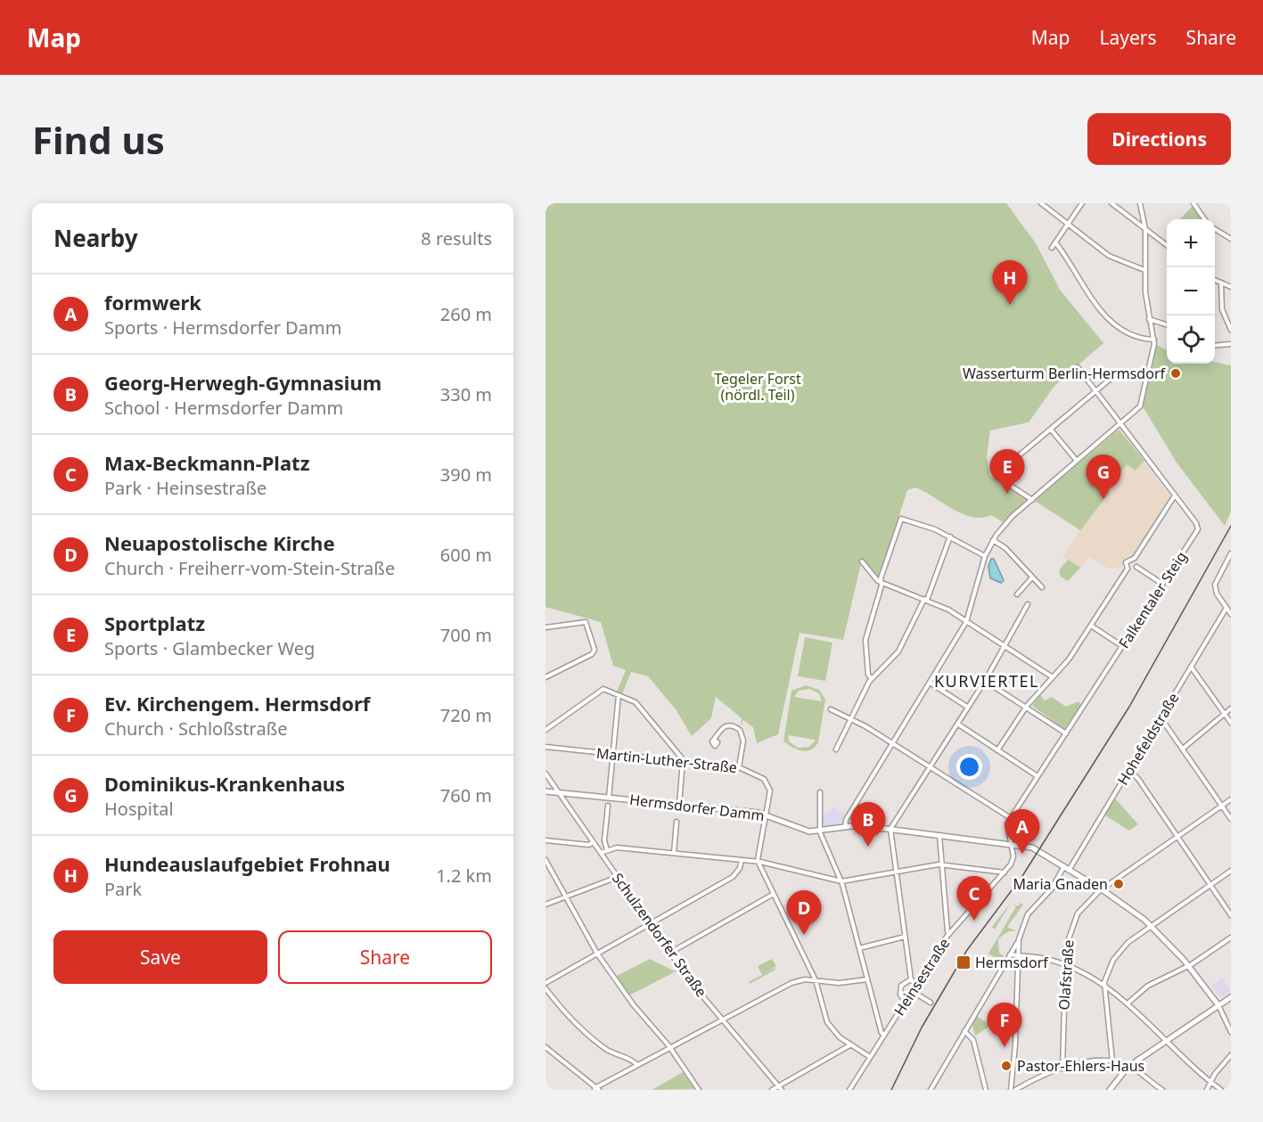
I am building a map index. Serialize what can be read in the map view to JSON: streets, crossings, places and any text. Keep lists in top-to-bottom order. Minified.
{"streets":{"main road":["Hermsdorfer Damm"],"street":["Falkentaler Steig","Hohefeldstraße","Martin-Luther-Straße","Schulzendorfer Straße","Olafstraße","Heinsestraße"]},"crossings":[["Hohefeldstraße","Hermsdorfer Damm"],["Martin-Luther-Straße","Hermsdorfer Damm"],["Hermsdorfer Damm","Schulzendorfer Straße"],["Hermsdorfer Damm","Olafstraße"],["Hermsdorfer Damm","Heinsestraße"]],"districts":["KURVIERTEL"],"parks":["Tegeler Forst (nördl. Teil)"],"places":{"other":["Wasserturm Berlin-Hermsdorf","Maria Gnaden","Pastor-Ehlers-Haus"],"transit":["Hermsdorf"]},"page":{"header":"Map","nav":["Map","Layers","Share"],"buttons":["Directions",["Save","Share"]],"title":"Find us","heading":["Nearby","8 results"],"map_buttons":["+","−"],"pins":["H","E","G","B","A","C","D","F"],"list":[{"mark":"A","name":"formwerk","note":"Sports · Hermsdorfer Damm","value":"260 m"},{"mark":"B","name":"Georg-Herwegh-Gymnasium","note":"School · Hermsdorfer Damm","value":"330 m"},{"mark":"C","name":"Max-Beckmann-Platz","note":"Park · Heinsestraße","value":"390 m"},{"mark":"D","name":"Neuapostolische Kirche","note":"Church · Freiherr-vom-Stein-Straße","value":"600 m"},{"mark":"E","name":"Sportplatz","note":"Sports · Glambecker Weg","value":"700 m"},{"mark":"F","name":"Ev. Kirchengem. Hermsdorf","note":"Church · Schloßstraße","value":"720 m"},{"mark":"G","name":"Dominikus-Krankenhaus","note":"Hospital","value":"760 m"},{"mark":"H","name":"Hundeauslaufgebiet Frohnau","note":"Park","value":"1.2 km"}]}}
